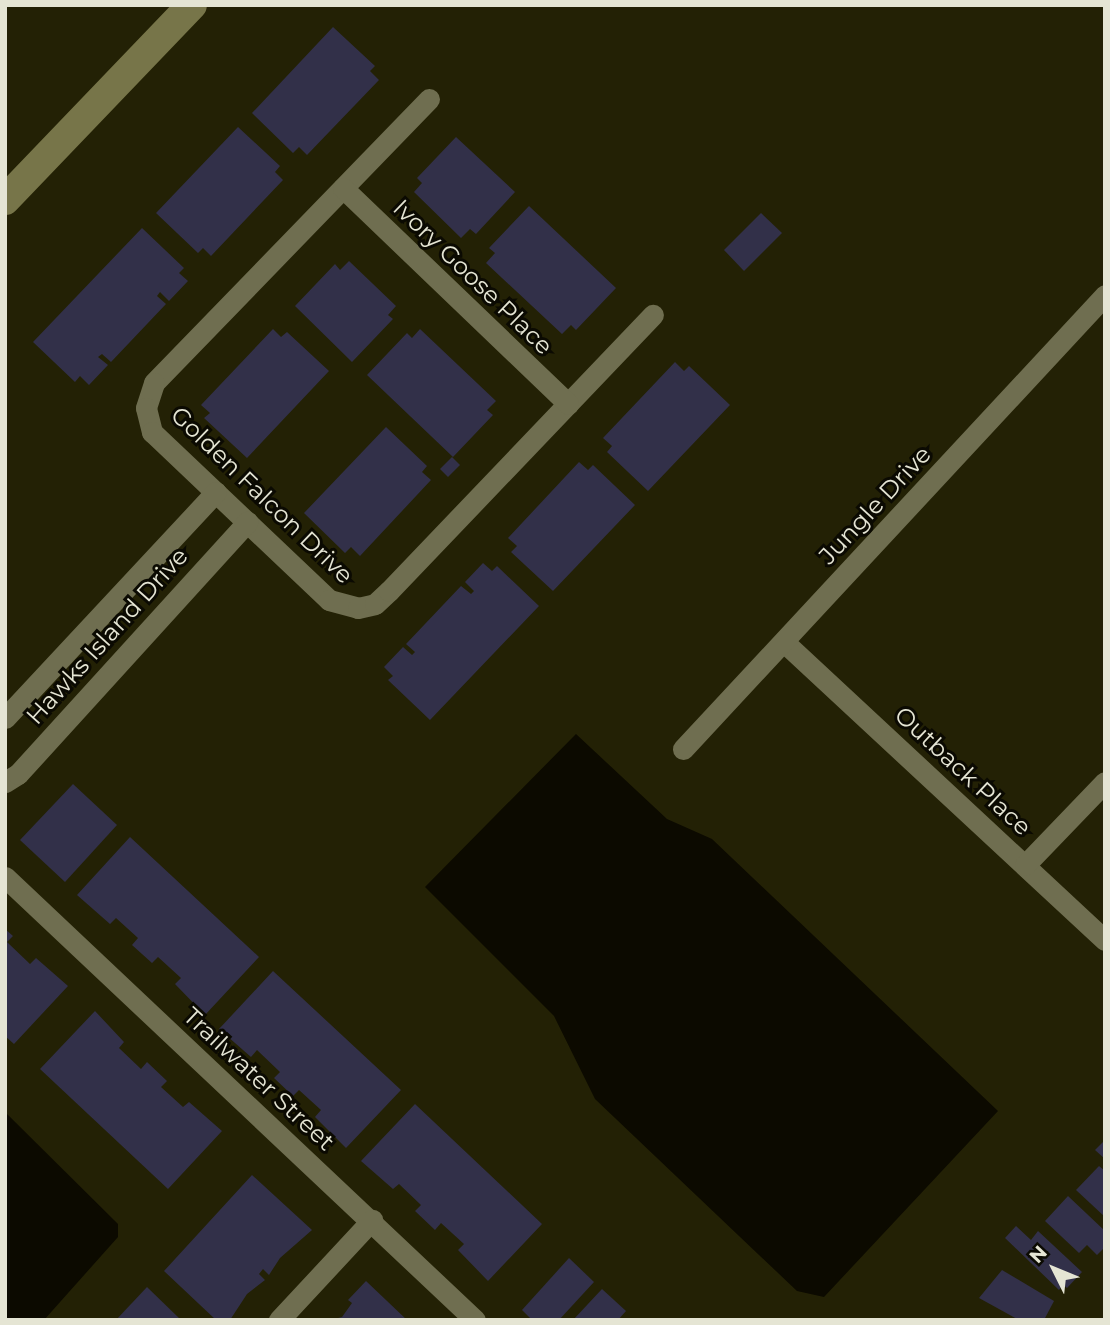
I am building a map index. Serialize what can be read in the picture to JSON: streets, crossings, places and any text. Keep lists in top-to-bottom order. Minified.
{"streets":{"street":["Ivory Goose Place","Golden Falcon Drive","Jungle Drive","Hawks Island Drive","Outback Place","Trailwater Street"]},"crossings":[["Ivory Goose Place","Golden Falcon Drive"],["Golden Falcon Drive","Hawks Island Drive"],["Jungle Drive","Outback Place"]],"north":"top left"}
